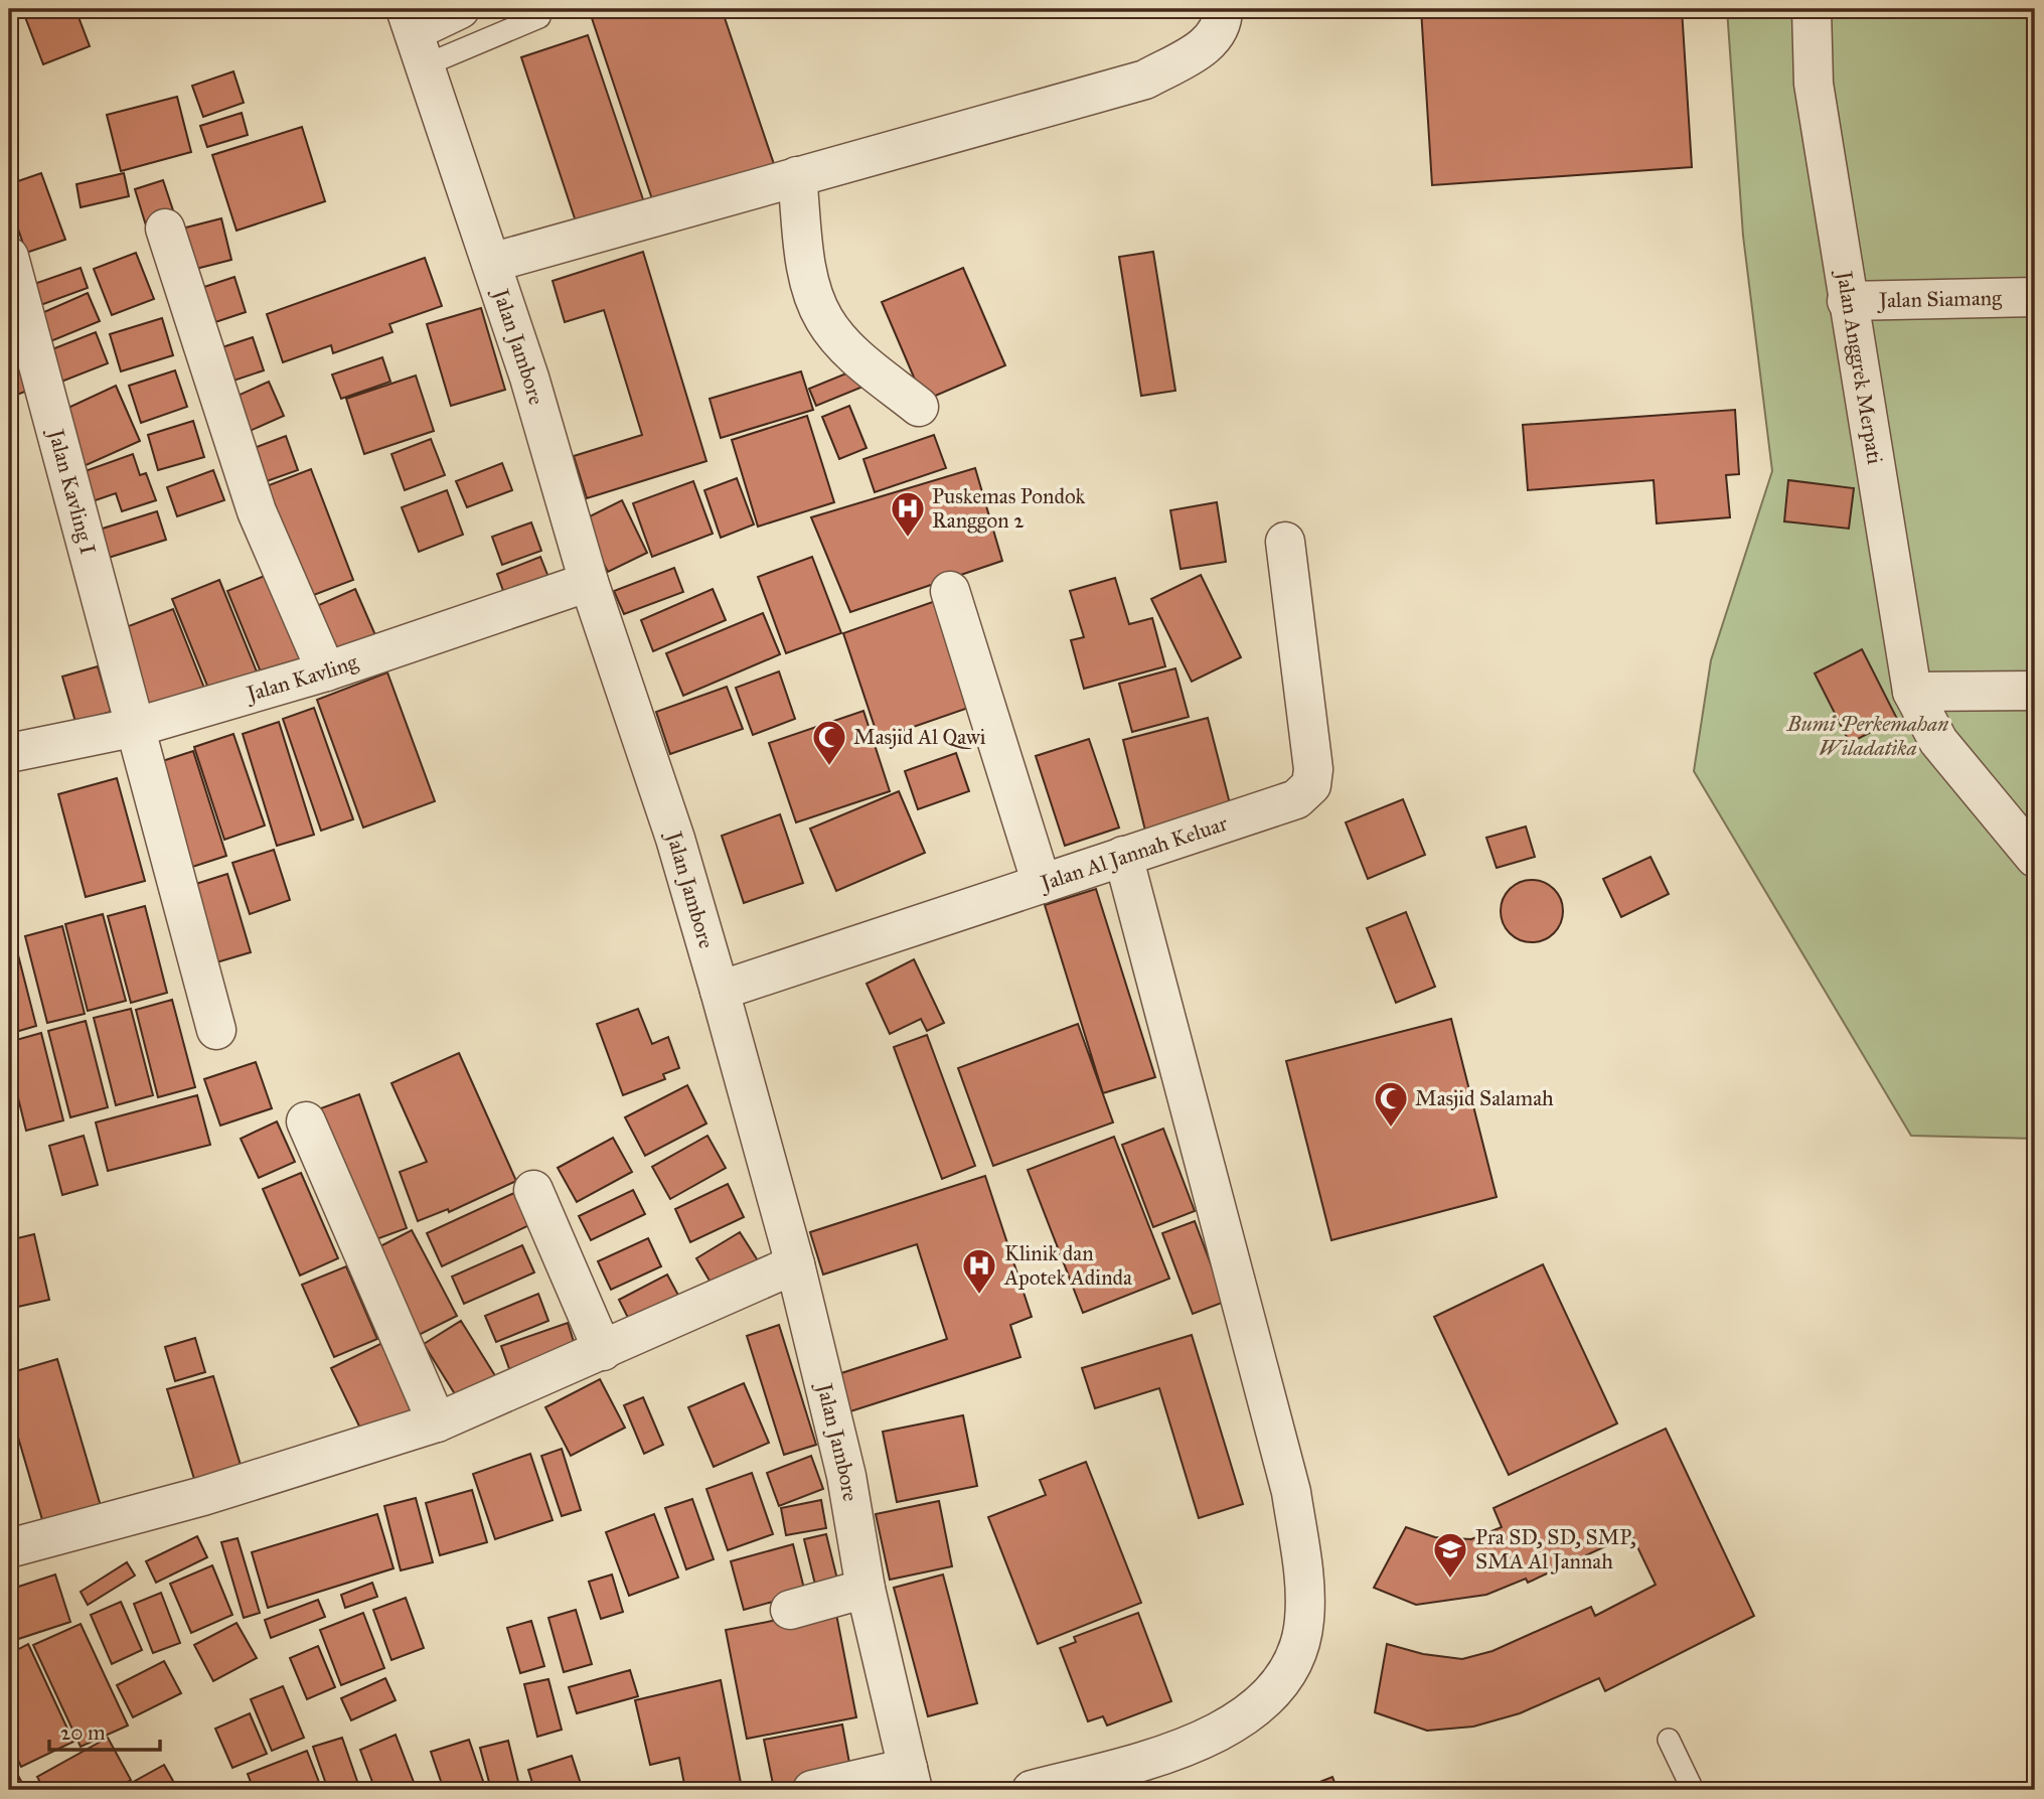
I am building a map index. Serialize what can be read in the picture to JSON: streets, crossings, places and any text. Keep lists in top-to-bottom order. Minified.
{"streets":{"street":["Jalan Siamang","Jalan Jambore","Jalan Anggrek Merpati","Jalan Kavling I","Jalan Kavling","Jalan Al Jannah Keluar"]},"crossings":[["Jalan Siamang","Jalan Anggrek Merpati"],["Jalan Jambore","Jalan Kavling"],["Jalan Jambore","Jalan Al Jannah Keluar"],["Jalan Kavling I","Jalan Kavling"]],"parks":["Bumi Perkemahan Wiladatika"],"places":{"hospital":["Puskemas Pondok Ranggon 2","Klinik dan Apotek Adinda"],"mosque":["Masjid Al Qawi","Masjid Salamah"],"school or university":["Pra SD, SD, SMP, SMA Al Jannah"]},"scale_bar":"20 m"}
